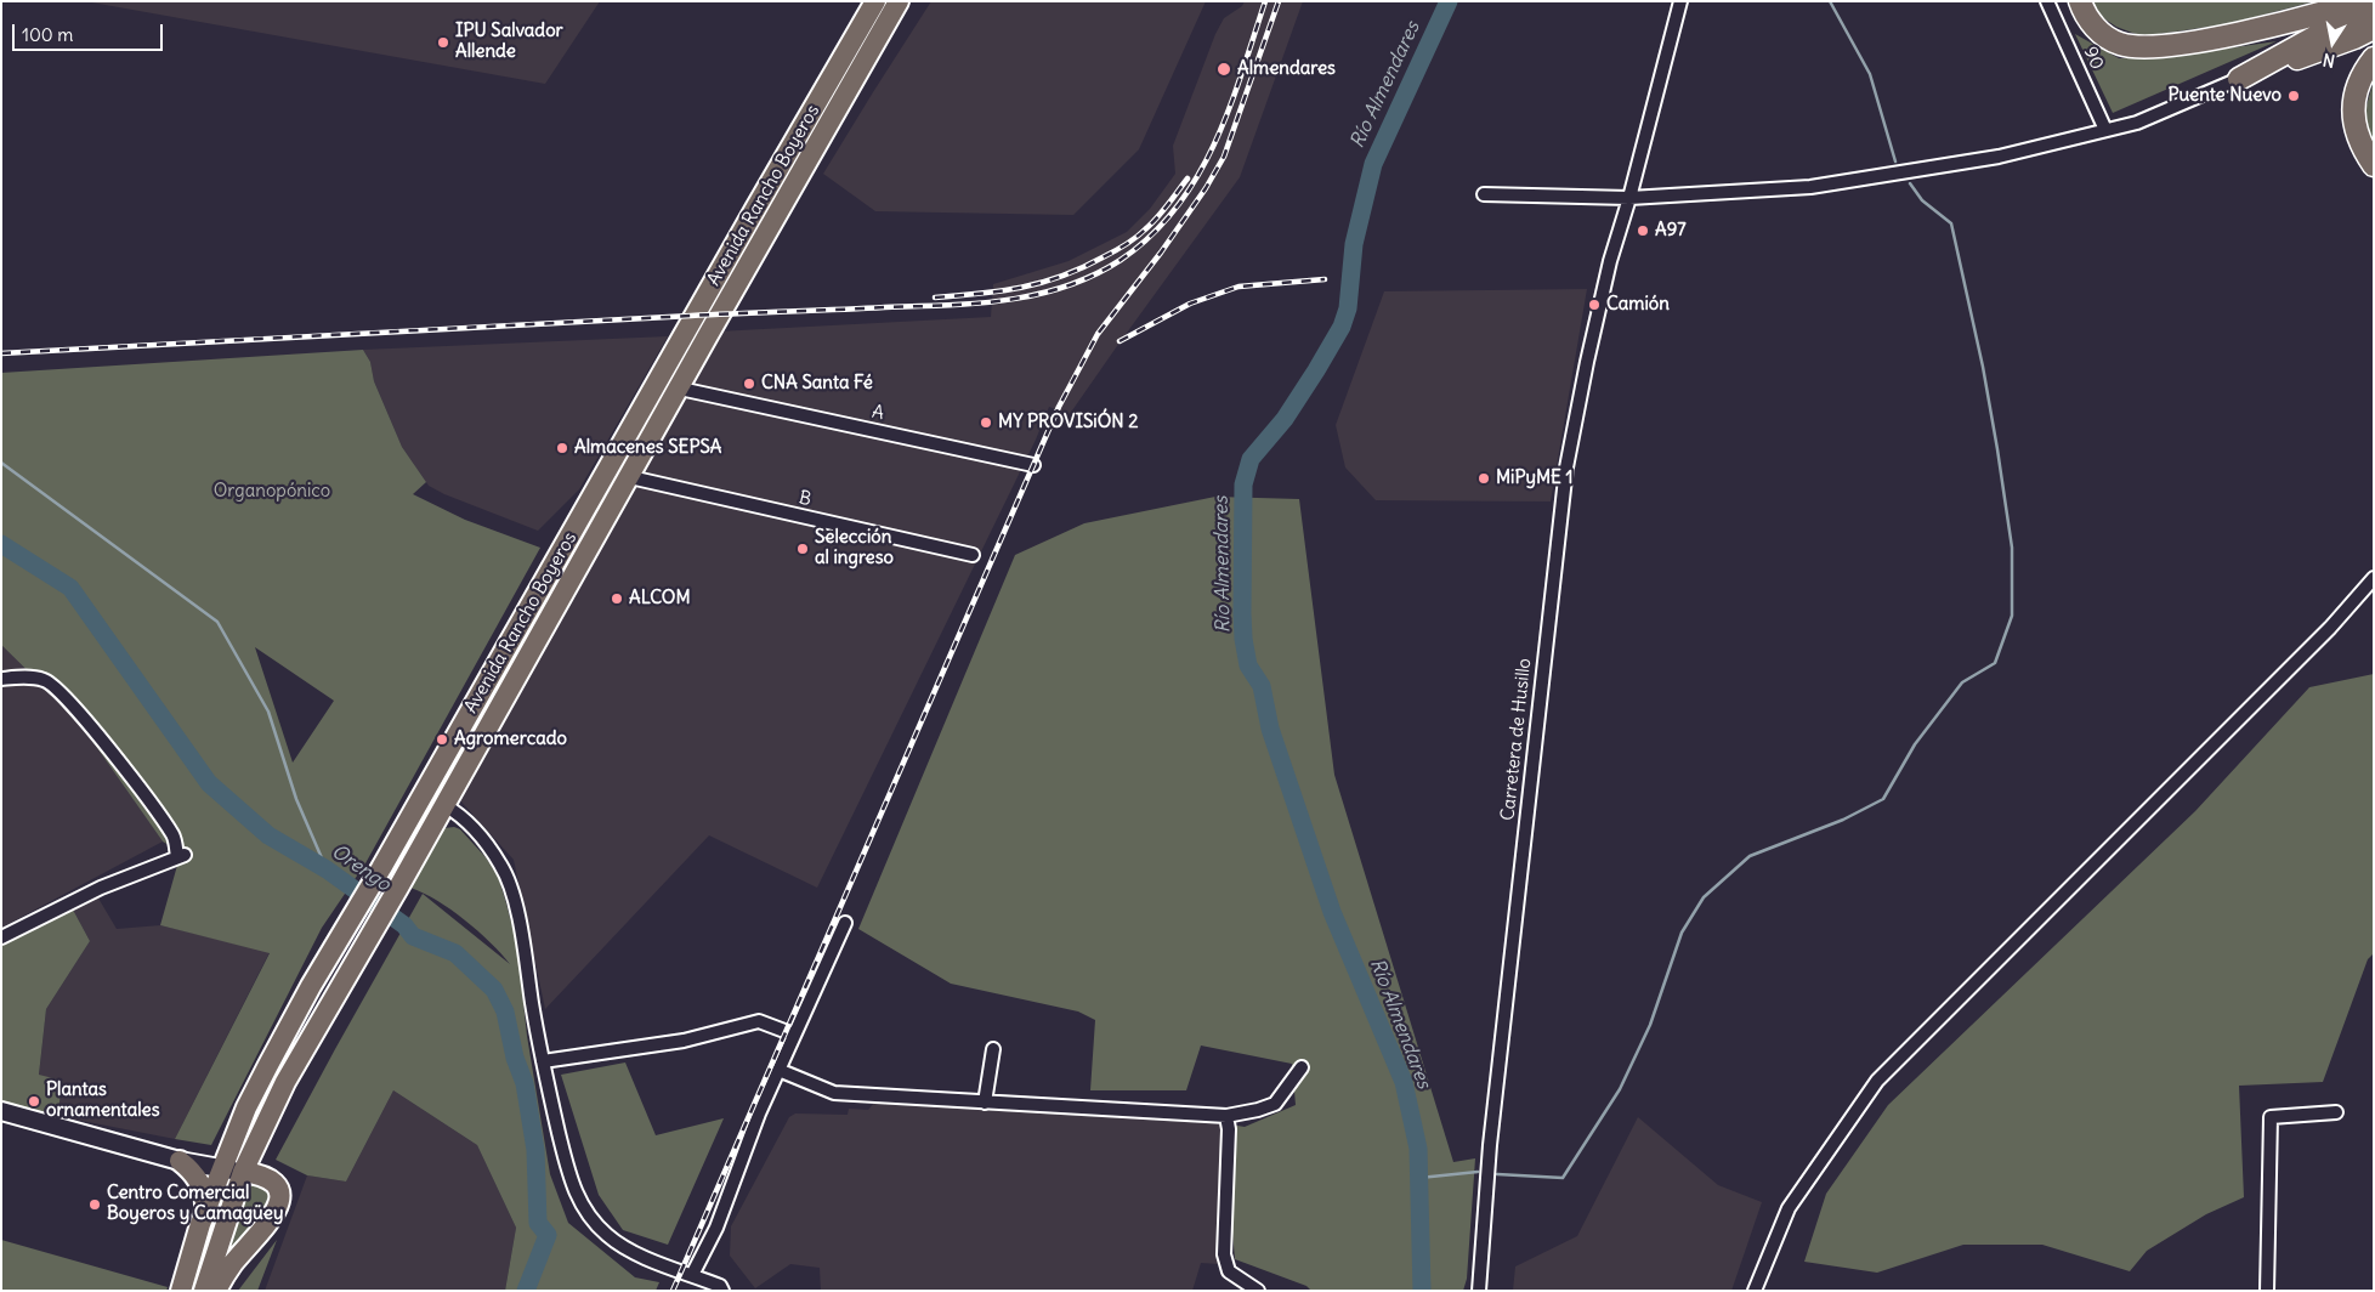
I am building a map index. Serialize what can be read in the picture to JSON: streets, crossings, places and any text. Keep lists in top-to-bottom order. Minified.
{"streets":{"highway":["Avenida Rancho Boyeros"],"street":["90","A","B","Carretera de Husillo"]},"crossings":[["Avenida Rancho Boyeros","A"],["Avenida Rancho Boyeros","B"]],"water":["Río Almendares","Orengo"],"parks":["Organopónico"],"places":["IPU Salvador Allende","Almendares","Puente Nuevo","A97","Camión","CNA Santa Fé","MY PROVISiÓN 2","Almacenes SEPSA","MiPyME 1","Selección al ingreso","ALCOM","Agromercado","Plantas ornamentales","Centro Comercial Boyeros y Camagüey"],"scale_bar":"100 m","north":"bottom"}
